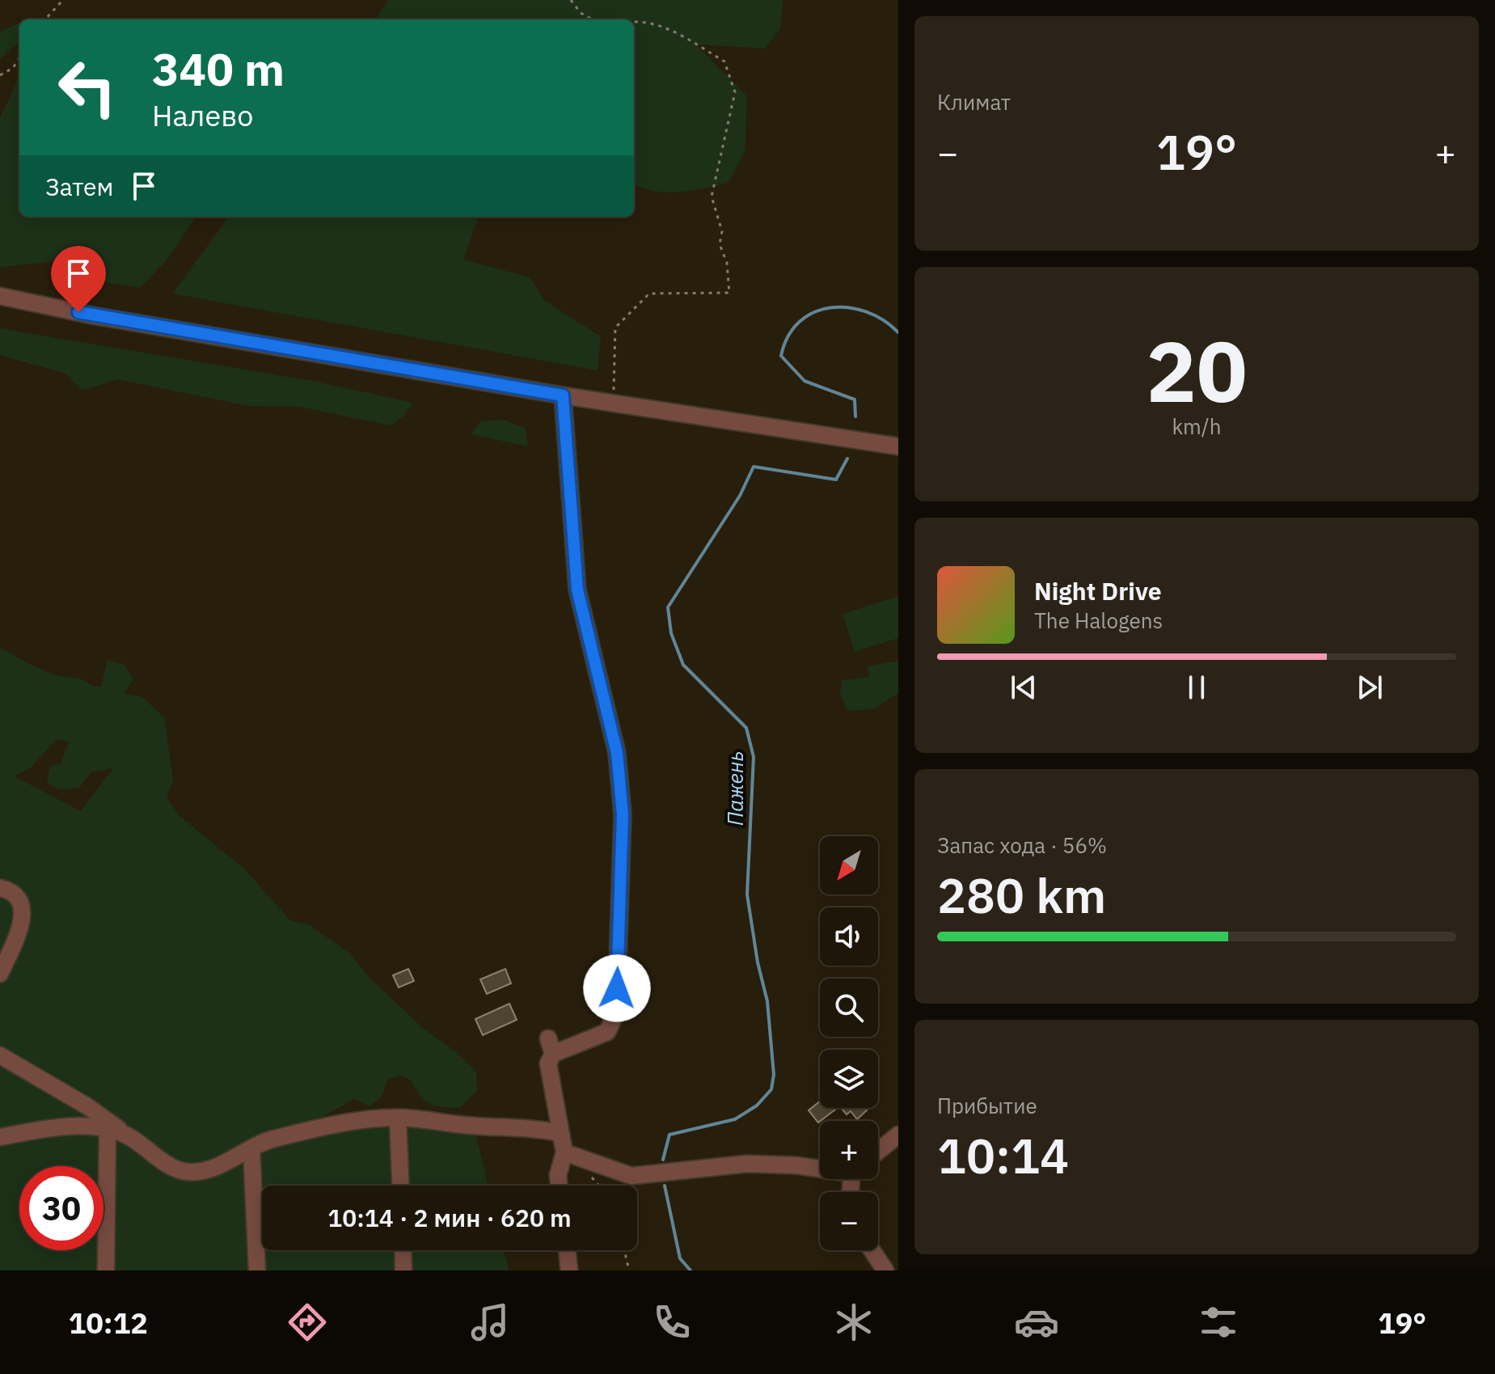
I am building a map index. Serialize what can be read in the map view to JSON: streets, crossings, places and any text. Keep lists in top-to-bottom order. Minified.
{"water":["Пажень"],"north":"bottom left","page":{"tile":["Климат",["20","km/h"],["Запас хода · 56%","280 km"],["Прибытие","10:14"]],"turn":["340 m","Налево"],"heat":["−","19°","+"],"then":"Затем","song":["Night Drive","The Halogens"],"map_buttons":["+","−"],"limit":"30","trip":"10:14 · 2 мин · 620 m","tabs":["10:12","19°"]}}
